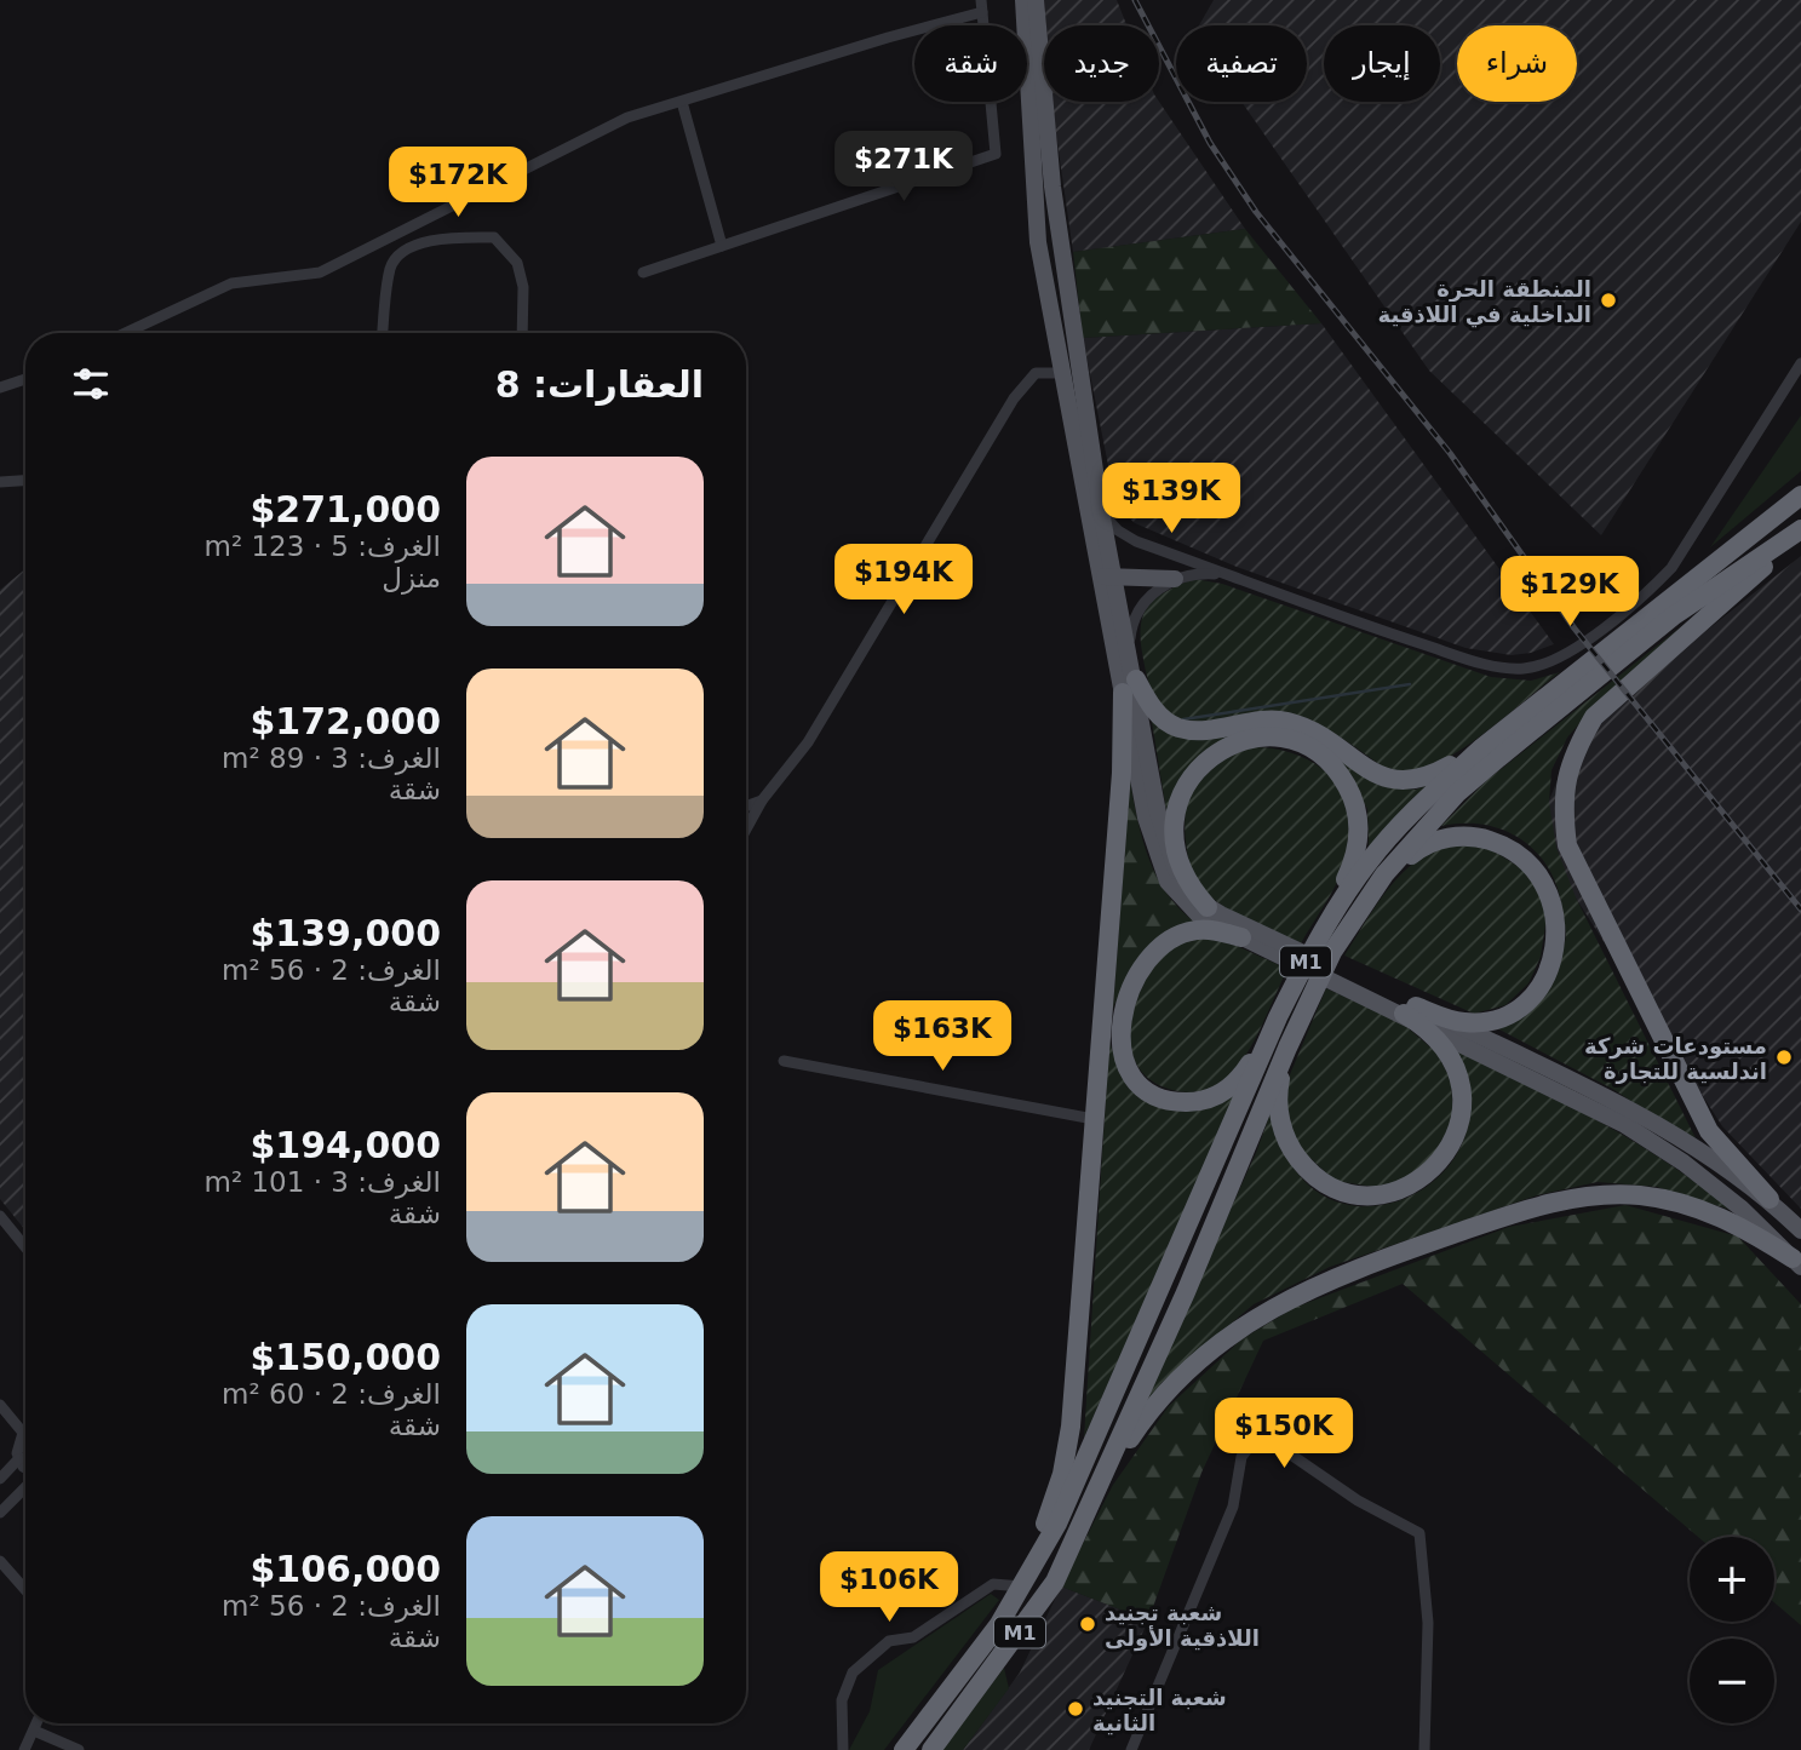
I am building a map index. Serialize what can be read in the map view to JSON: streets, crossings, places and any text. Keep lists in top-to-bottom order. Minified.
{"streets":{"highway":["M1"]},"places":["المنطقة الحرة الداخلية في اللاذقية","مستودعات شركة اندلسية للتجارة","شعبة تجنيد اللاذقية الأولى","شعبة التجنيد الثانية"],"page":{"chip":["شراء","إيجار","تصفية","جديد","شقة"],"price":["$271K","$172K","$139K","$194K","$129K","$163K","$150K","$106K"],"heading":"العقارات: 8","list":[{"name":"$271,000","note":"الغرف: 5 · 123 m² · منزل"},{"name":"$172,000","note":"الغرف: 3 · 89 m² · شقة"},{"name":"$139,000","note":"الغرف: 2 · 56 m² · شقة"},{"name":"$194,000","note":"الغرف: 3 · 101 m² · شقة"},{"name":"$150,000","note":"الغرف: 2 · 60 m² · شقة"},{"name":"$106,000","note":"الغرف: 2 · 56 m² · شقة"}],"map_buttons":["+","−"]}}
